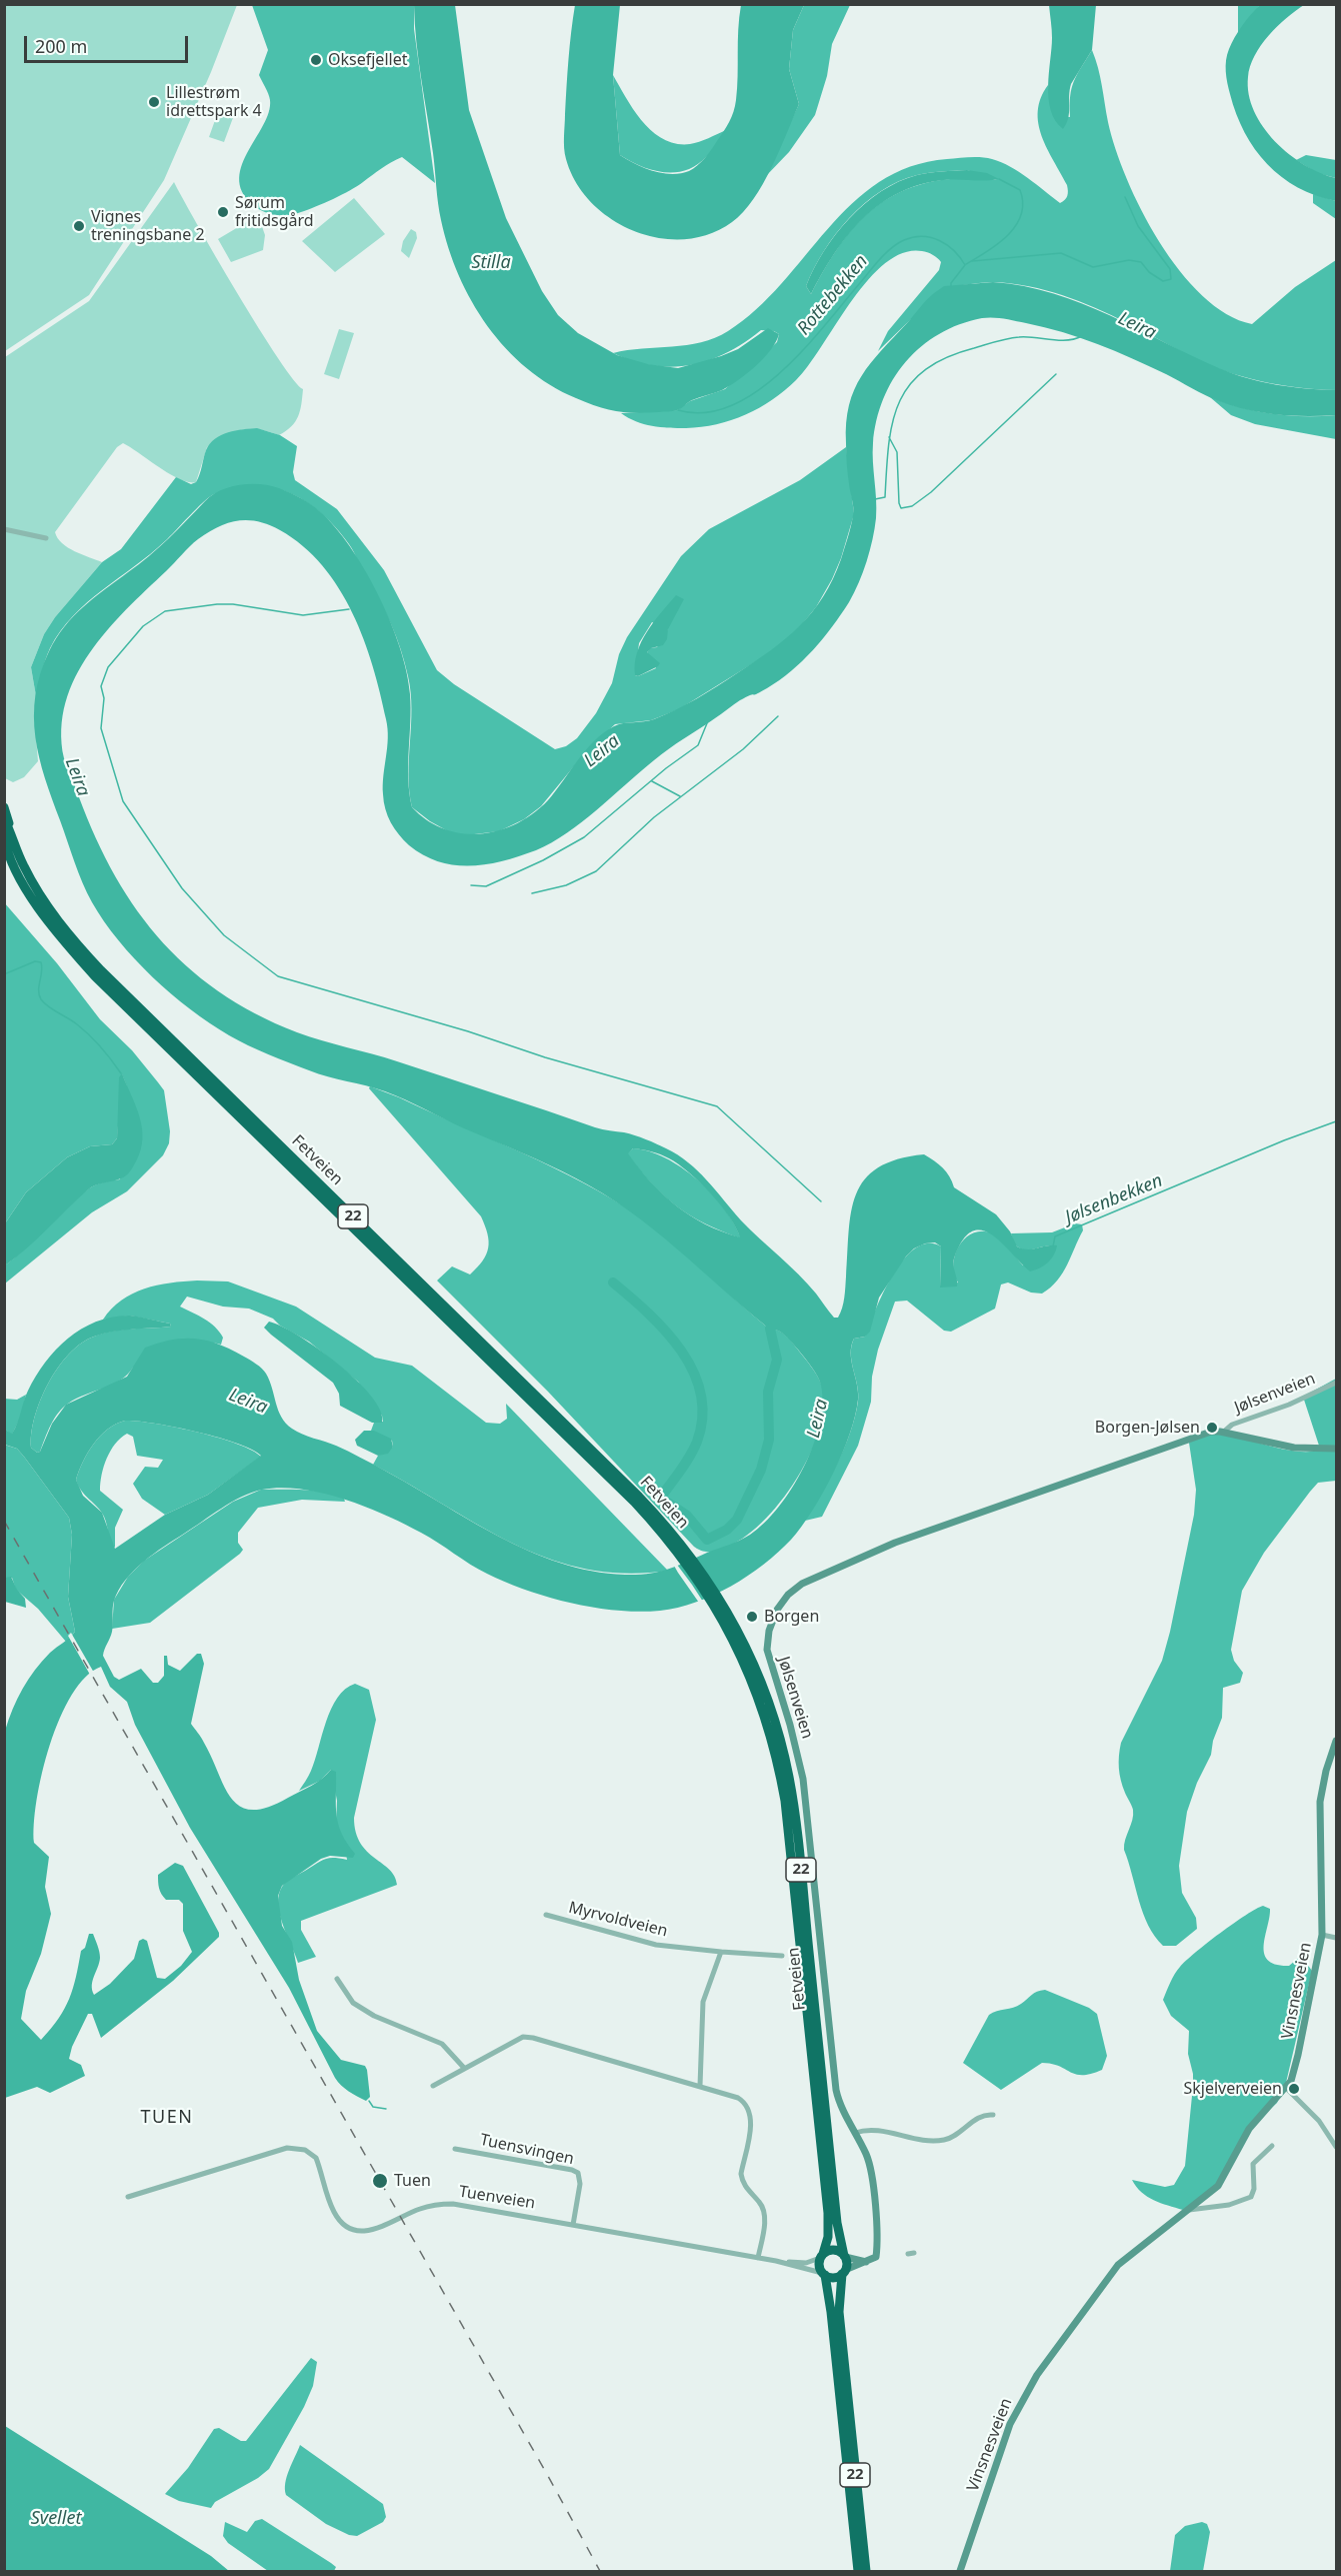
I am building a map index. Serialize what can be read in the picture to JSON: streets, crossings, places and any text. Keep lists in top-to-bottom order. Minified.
{"streets":{"highway":["Fetveien","22"],"main road":["Jølsenveien","Vinsnesveien"],"street":["Myrvoldveien","Tuensvingen","Tuenveien"]},"crossings":[["Fetveien","22"],["Fetveien","Tuenveien"],["22","Tuenveien"],["Tuensvingen","Tuenveien"]],"districts":["TUEN"],"water":["Stilla","Rottebekken","Leira","Jølsenbekken","Svellet"],"places":["Oksefjellet","Lillestrøm idrettspark 4","Sørum fritidsgård","Vignes treningsbane 2","Borgen-Jølsen","Borgen","Skjelverveien","Tuen"],"scale_bar":"200 m"}
